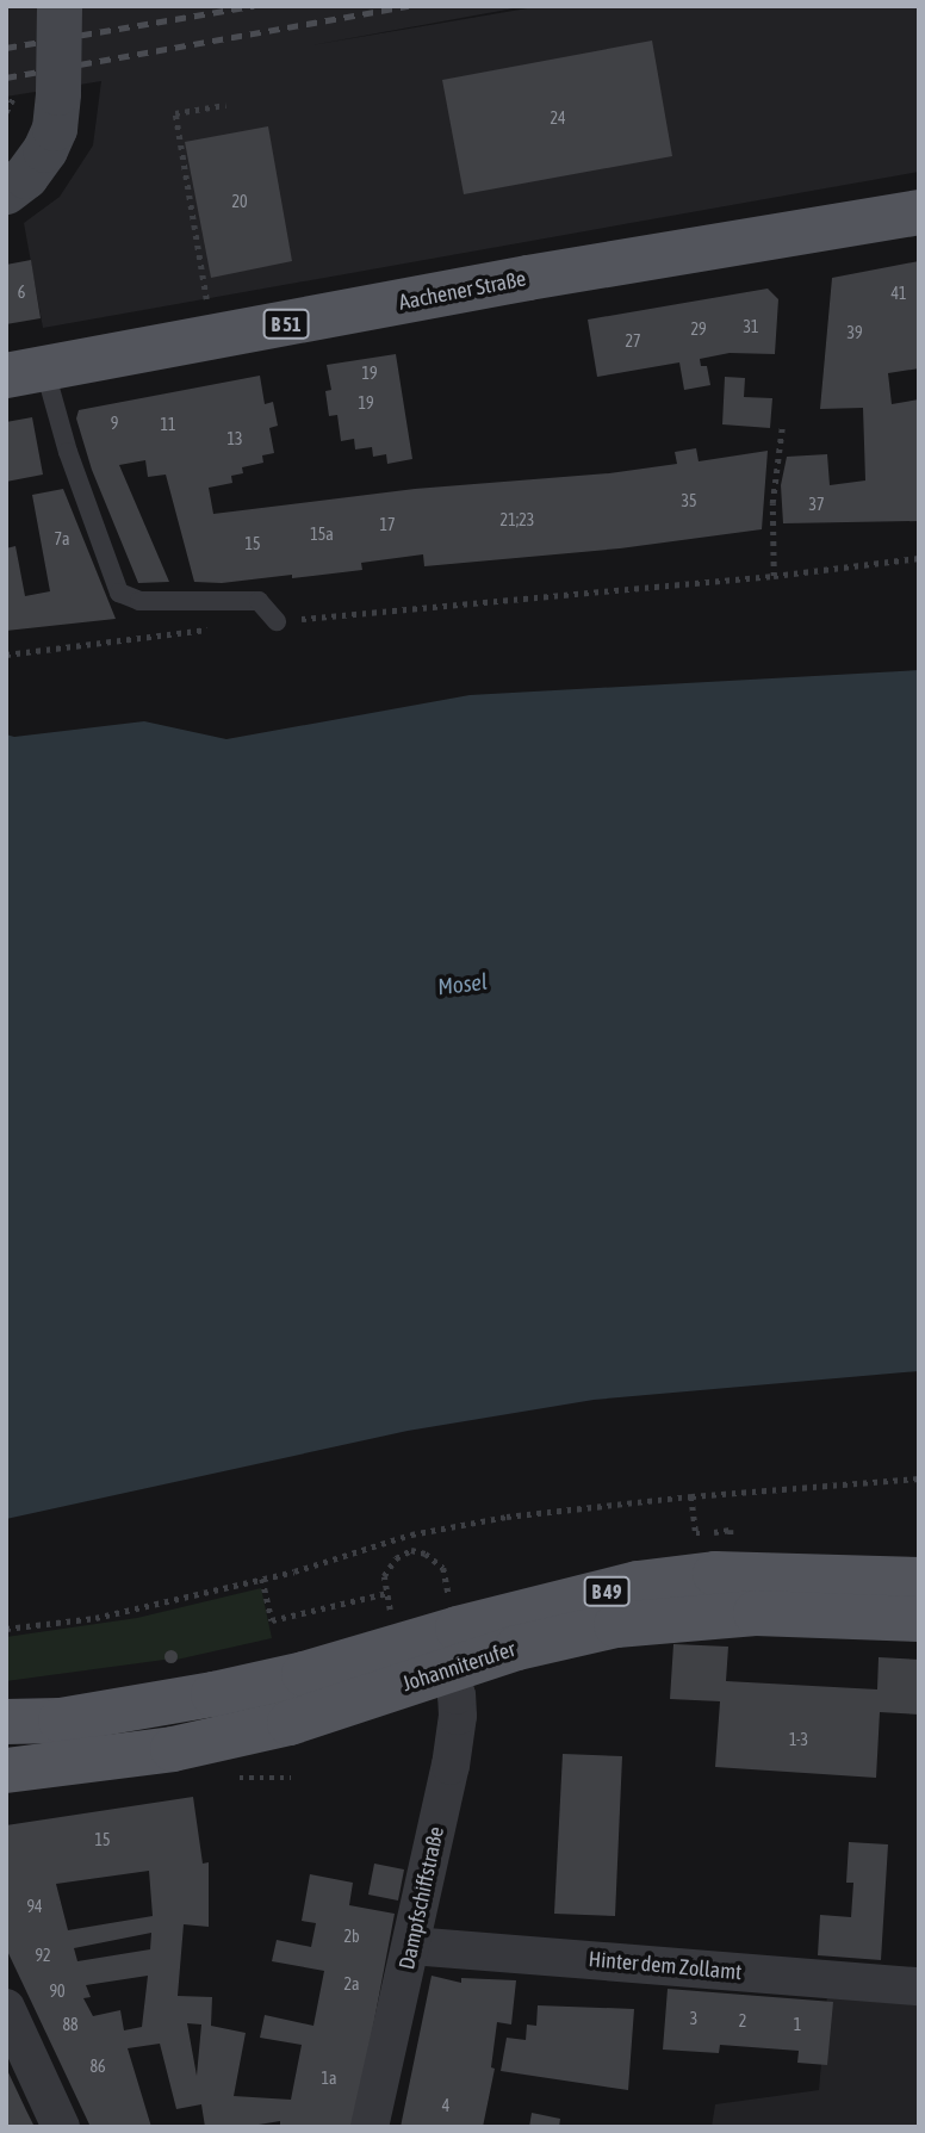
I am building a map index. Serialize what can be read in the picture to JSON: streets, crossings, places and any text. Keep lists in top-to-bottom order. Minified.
{"streets":{"main road":["Aachener Straße","B 51","B 49","Johanniterufer"],"street":["Dampfschiffstraße","Hinter dem Zollamt"]},"crossings":[["Johanniterufer","Dampfschiffstraße"],["Dampfschiffstraße","Hinter dem Zollamt"]],"water":["Mosel"],"house_numbers":["24","20","6","41","31","29","39","27","19","19","9","11","13","35","37","21;23","17","15a","7a","15","1-3","15","94","2b","92","2a","90","3","2","88","1","86","1a","4"]}
